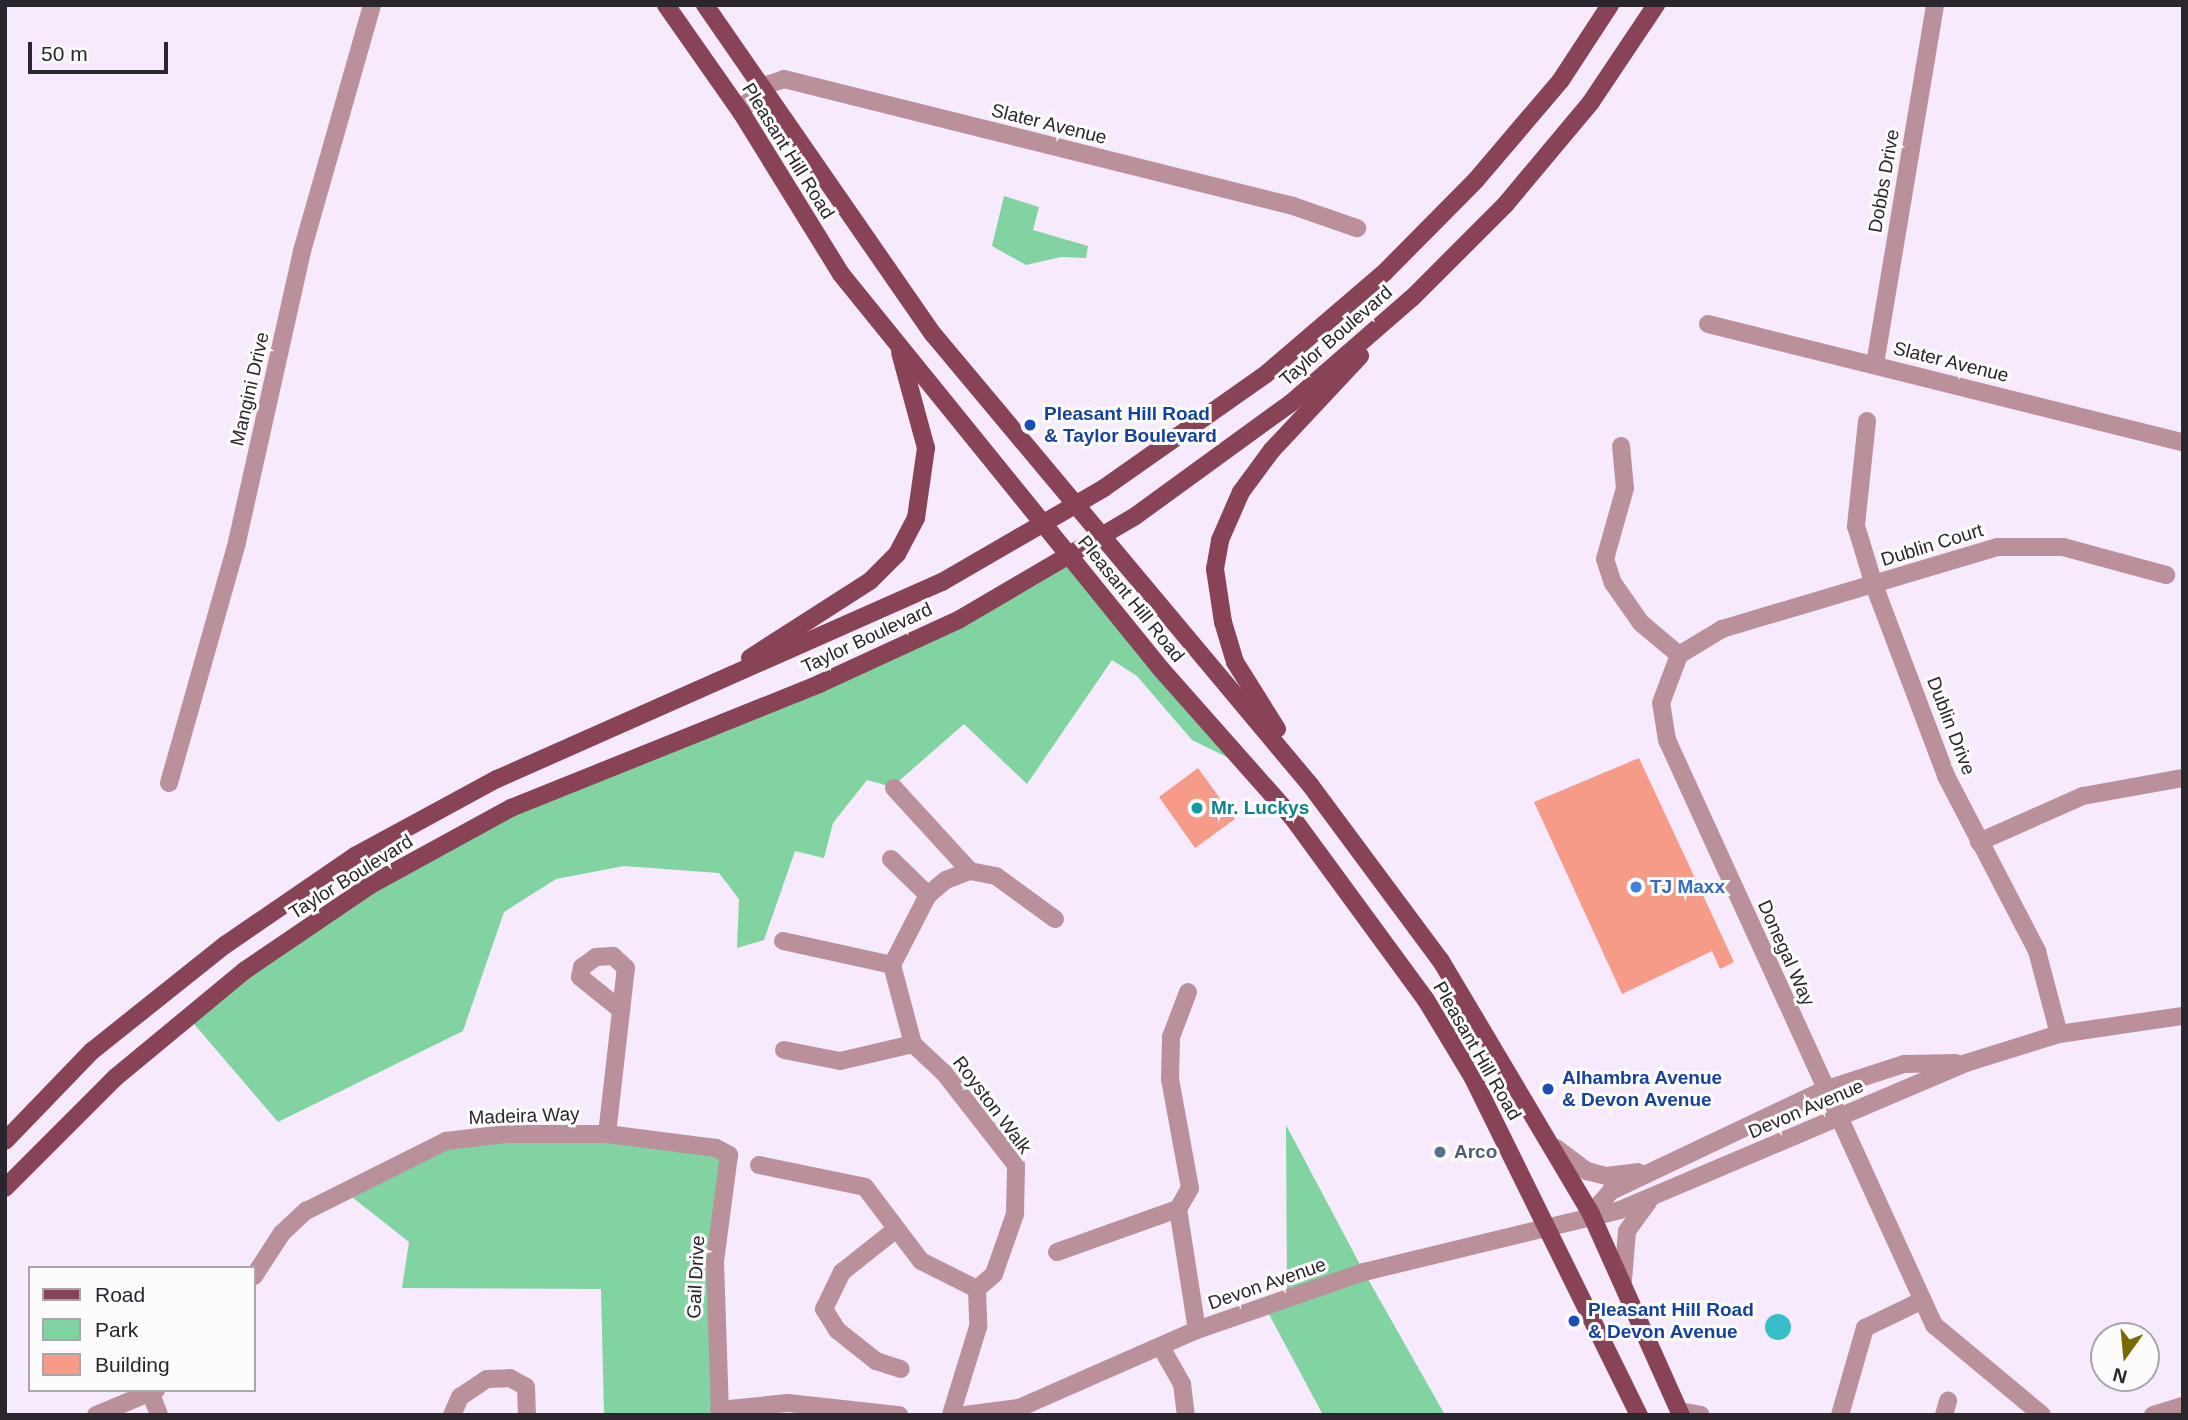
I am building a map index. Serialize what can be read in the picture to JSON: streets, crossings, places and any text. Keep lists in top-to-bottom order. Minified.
{"streets":{"main road":["Pleasant Hill Road","Taylor Boulevard"],"street":["Slater Avenue","Dobbs Drive","Mangini Drive","Dublin Court","Dublin Drive","Donegal Way","Royston Walk","Devon Avenue","Madeira Way","Gail Drive"]},"crossings":[["Slater Avenue","Pleasant Hill Road"],["Slater Avenue","Dobbs Drive"],["Pleasant Hill Road","Taylor Boulevard"],["Pleasant Hill Road","Devon Avenue"],["Dublin Court","Dublin Drive"],["Dublin Drive","Devon Avenue"],["Donegal Way","Devon Avenue"],["Madeira Way","Gail Drive"]],"places":["Pleasant Hill Road & Taylor Boulevard","Mr. Luckys","TJ Maxx","Alhambra Avenue & Devon Avenue","Arco","Pleasant Hill Road & Devon Avenue"],"legend":["Road","Park","Building"],"scale_bar":"50 m","north":"bottom"}
